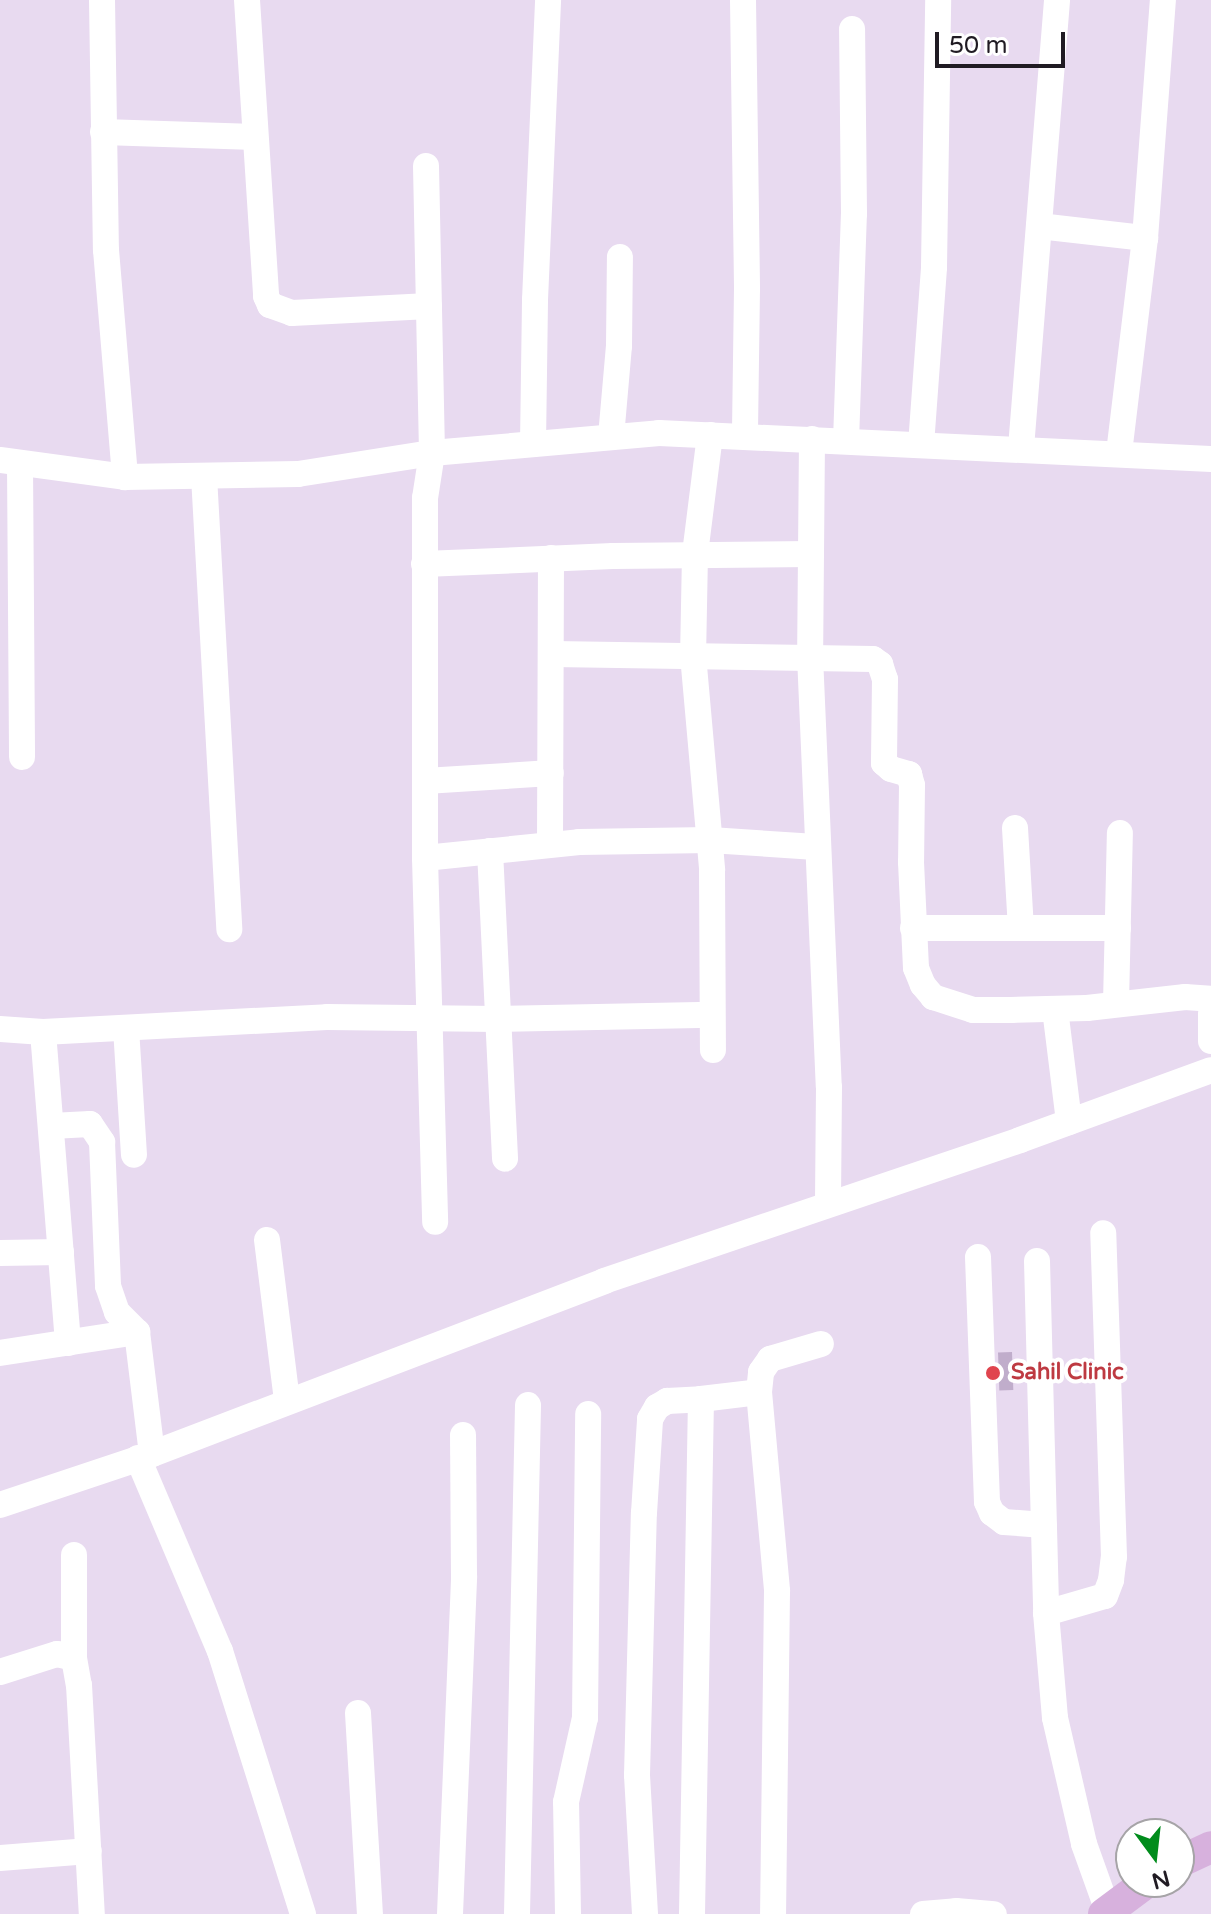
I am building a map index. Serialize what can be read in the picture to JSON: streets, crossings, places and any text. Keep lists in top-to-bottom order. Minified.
{"places":["Sahil Clinic"],"scale_bar":"50 m","north":"bottom"}
